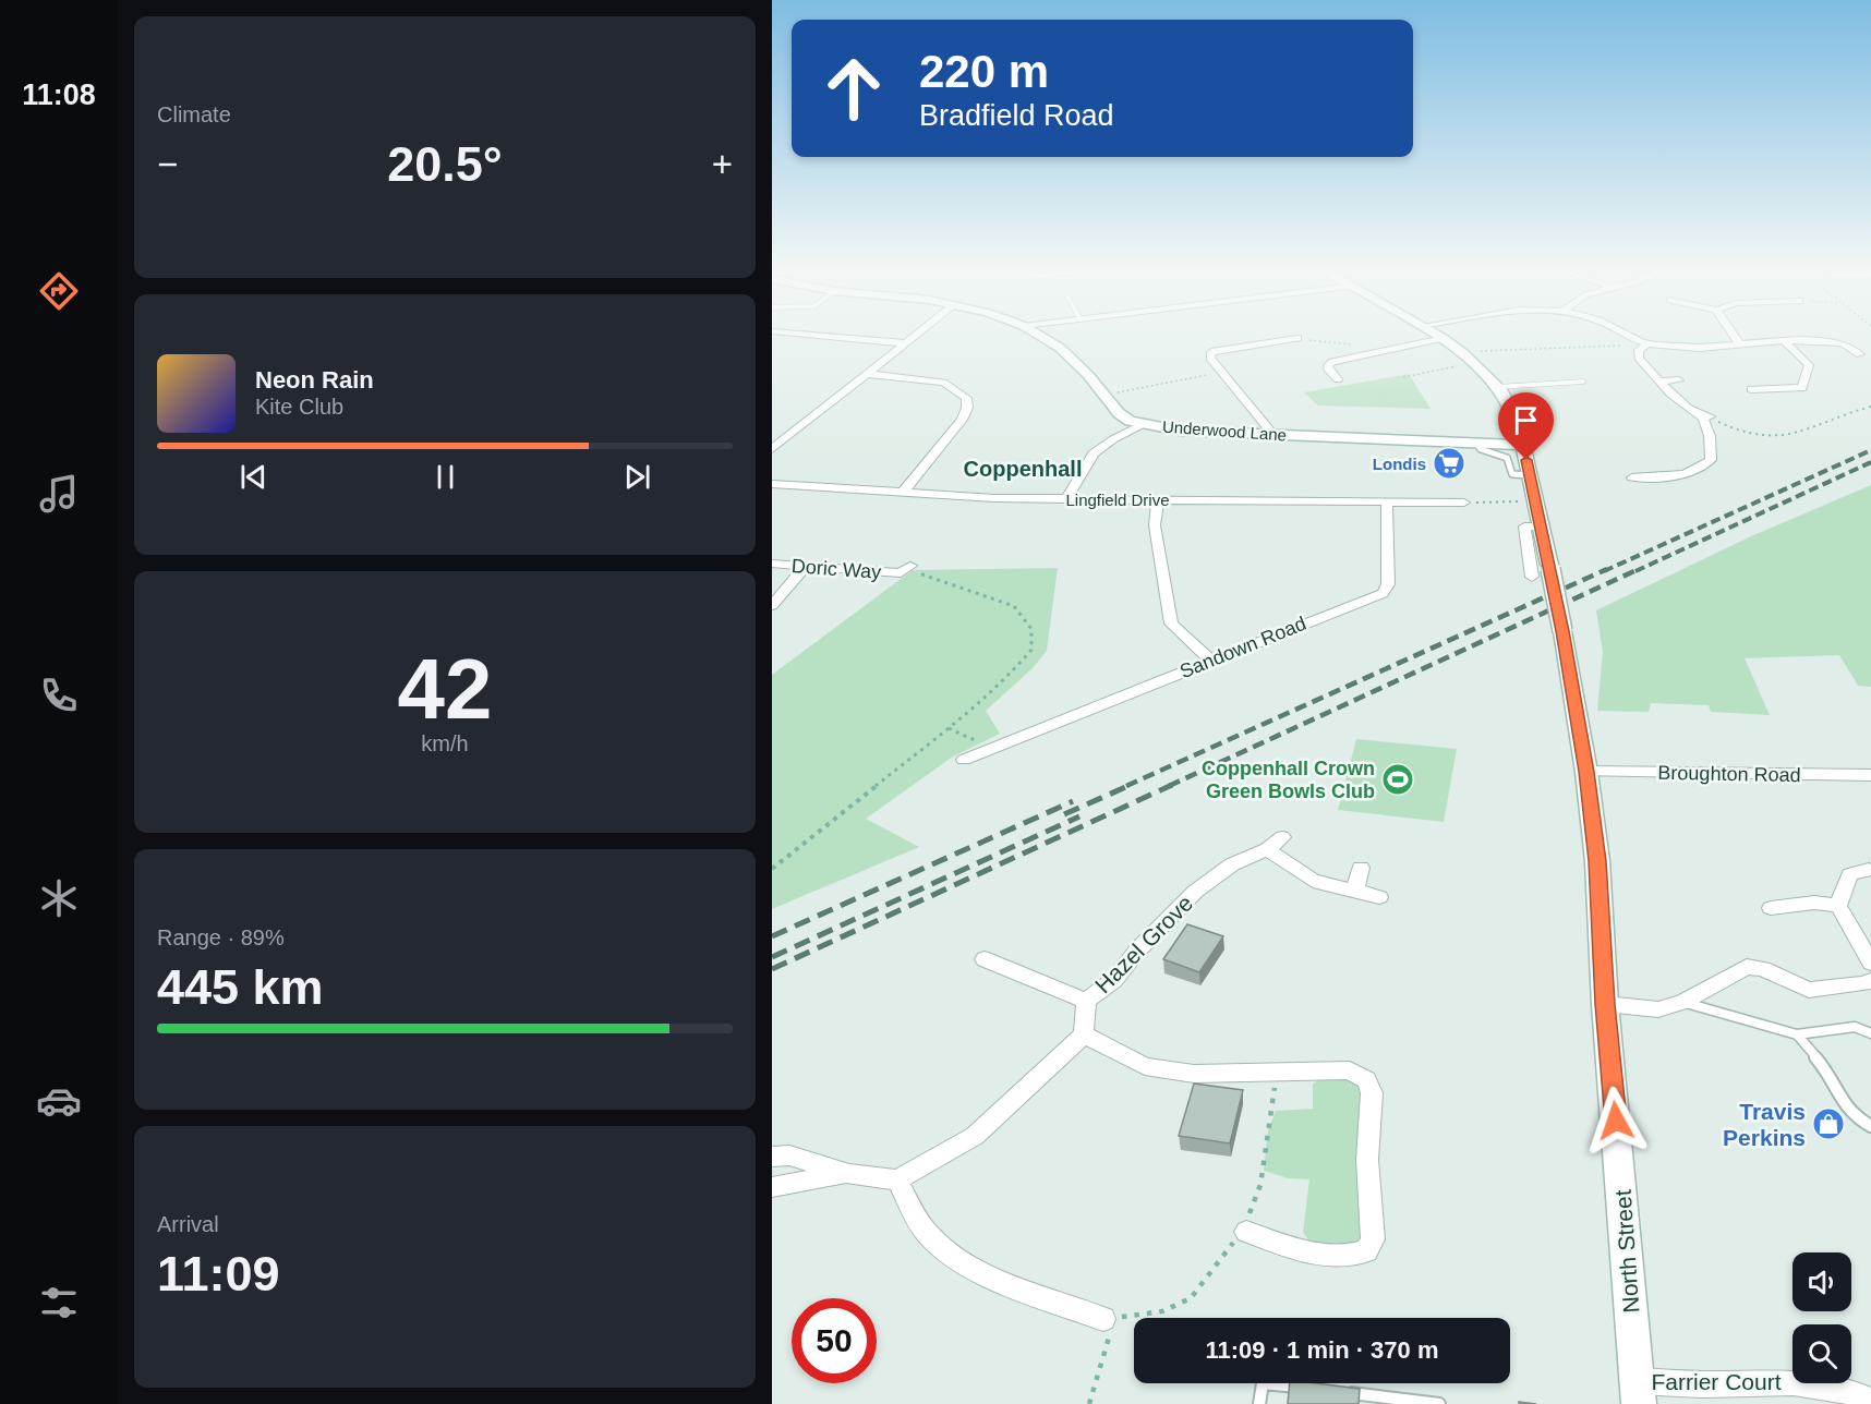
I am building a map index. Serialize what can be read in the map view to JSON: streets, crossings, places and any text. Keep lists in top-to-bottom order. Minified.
{"streets":{"main road":["Underwood Lane","North Street"],"street":["Lingfield Drive","Doric Way","Sandown Road","Broughton Road","Hazel Grove","Farrier Court"]},"crossings":[["Underwood Lane","North Street"],["Lingfield Drive","Sandown Road"],["Broughton Road","North Street"],["North Street","Farrier Court"]],"districts":["Coppenhall"],"places":{"supermarket":["Londis"],"sports":["Coppenhall Crown Green Bowls Club"],"shop":["Travis Perkins"]},"page":{"tabs":"11:08","tile":["Climate",["42","km/h"],["Range · 89%","445 km"],["Arrival","11:09"]],"turn":["220 m","Bradfield Road"],"heat":["−","20.5°","+"],"song":["Neon Rain","Kite Club"],"limit":"50","trip":"11:09 · 1 min · 370 m"}}
